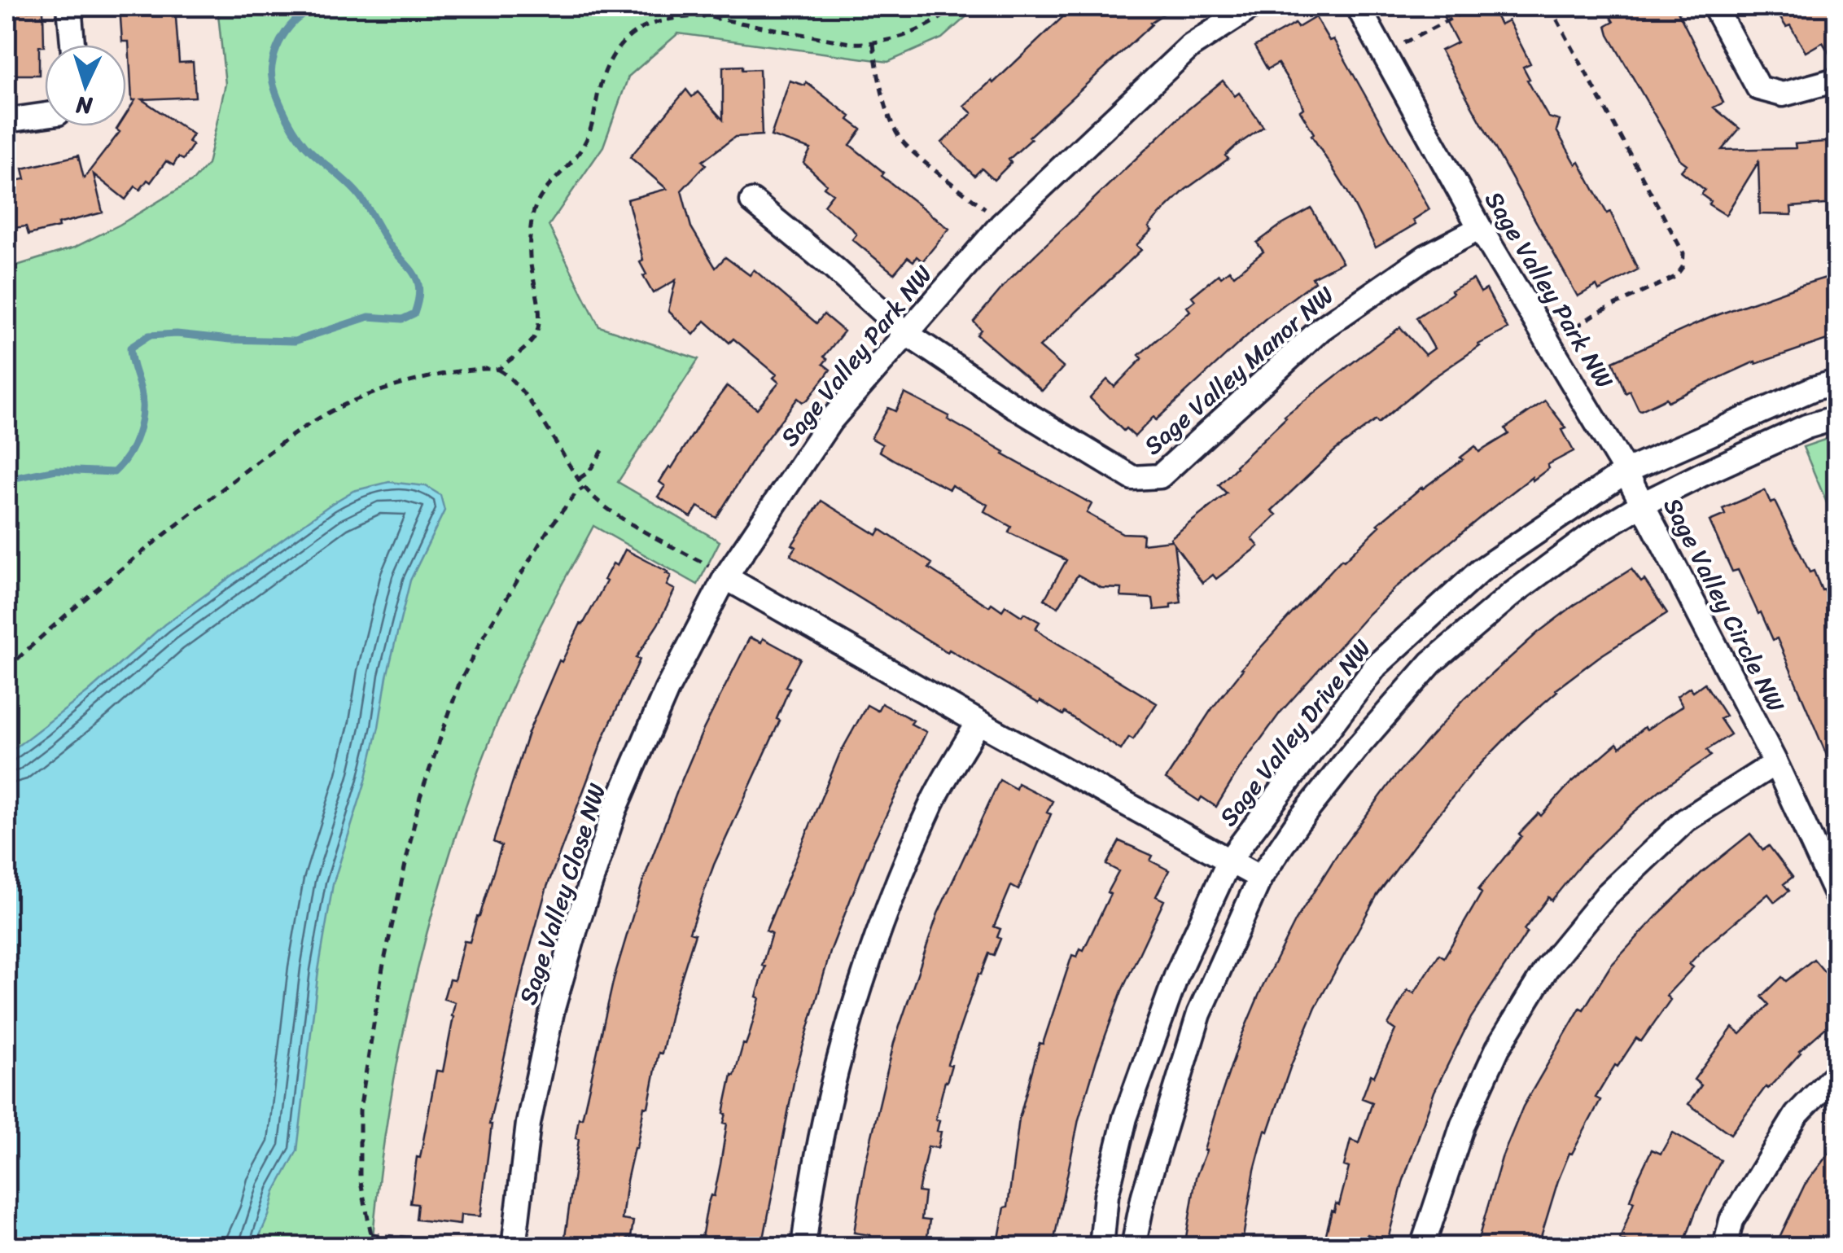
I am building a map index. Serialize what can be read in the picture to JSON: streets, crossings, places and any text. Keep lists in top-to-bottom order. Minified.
{"streets":{"street":["Sage Valley Park NW","Sage Valley Manor NW","Sage Valley Circle NW","Sage Valley Drive NW","Sage Valley Close NW"]},"crossings":[["Sage Valley Park NW","Sage Valley Manor NW"],["Sage Valley Park NW","Sage Valley Circle NW"],["Sage Valley Park NW","Sage Valley Drive NW"],["Sage Valley Park NW","Sage Valley Close NW"],["Sage Valley Circle NW","Sage Valley Drive NW"]],"north":"bottom"}
